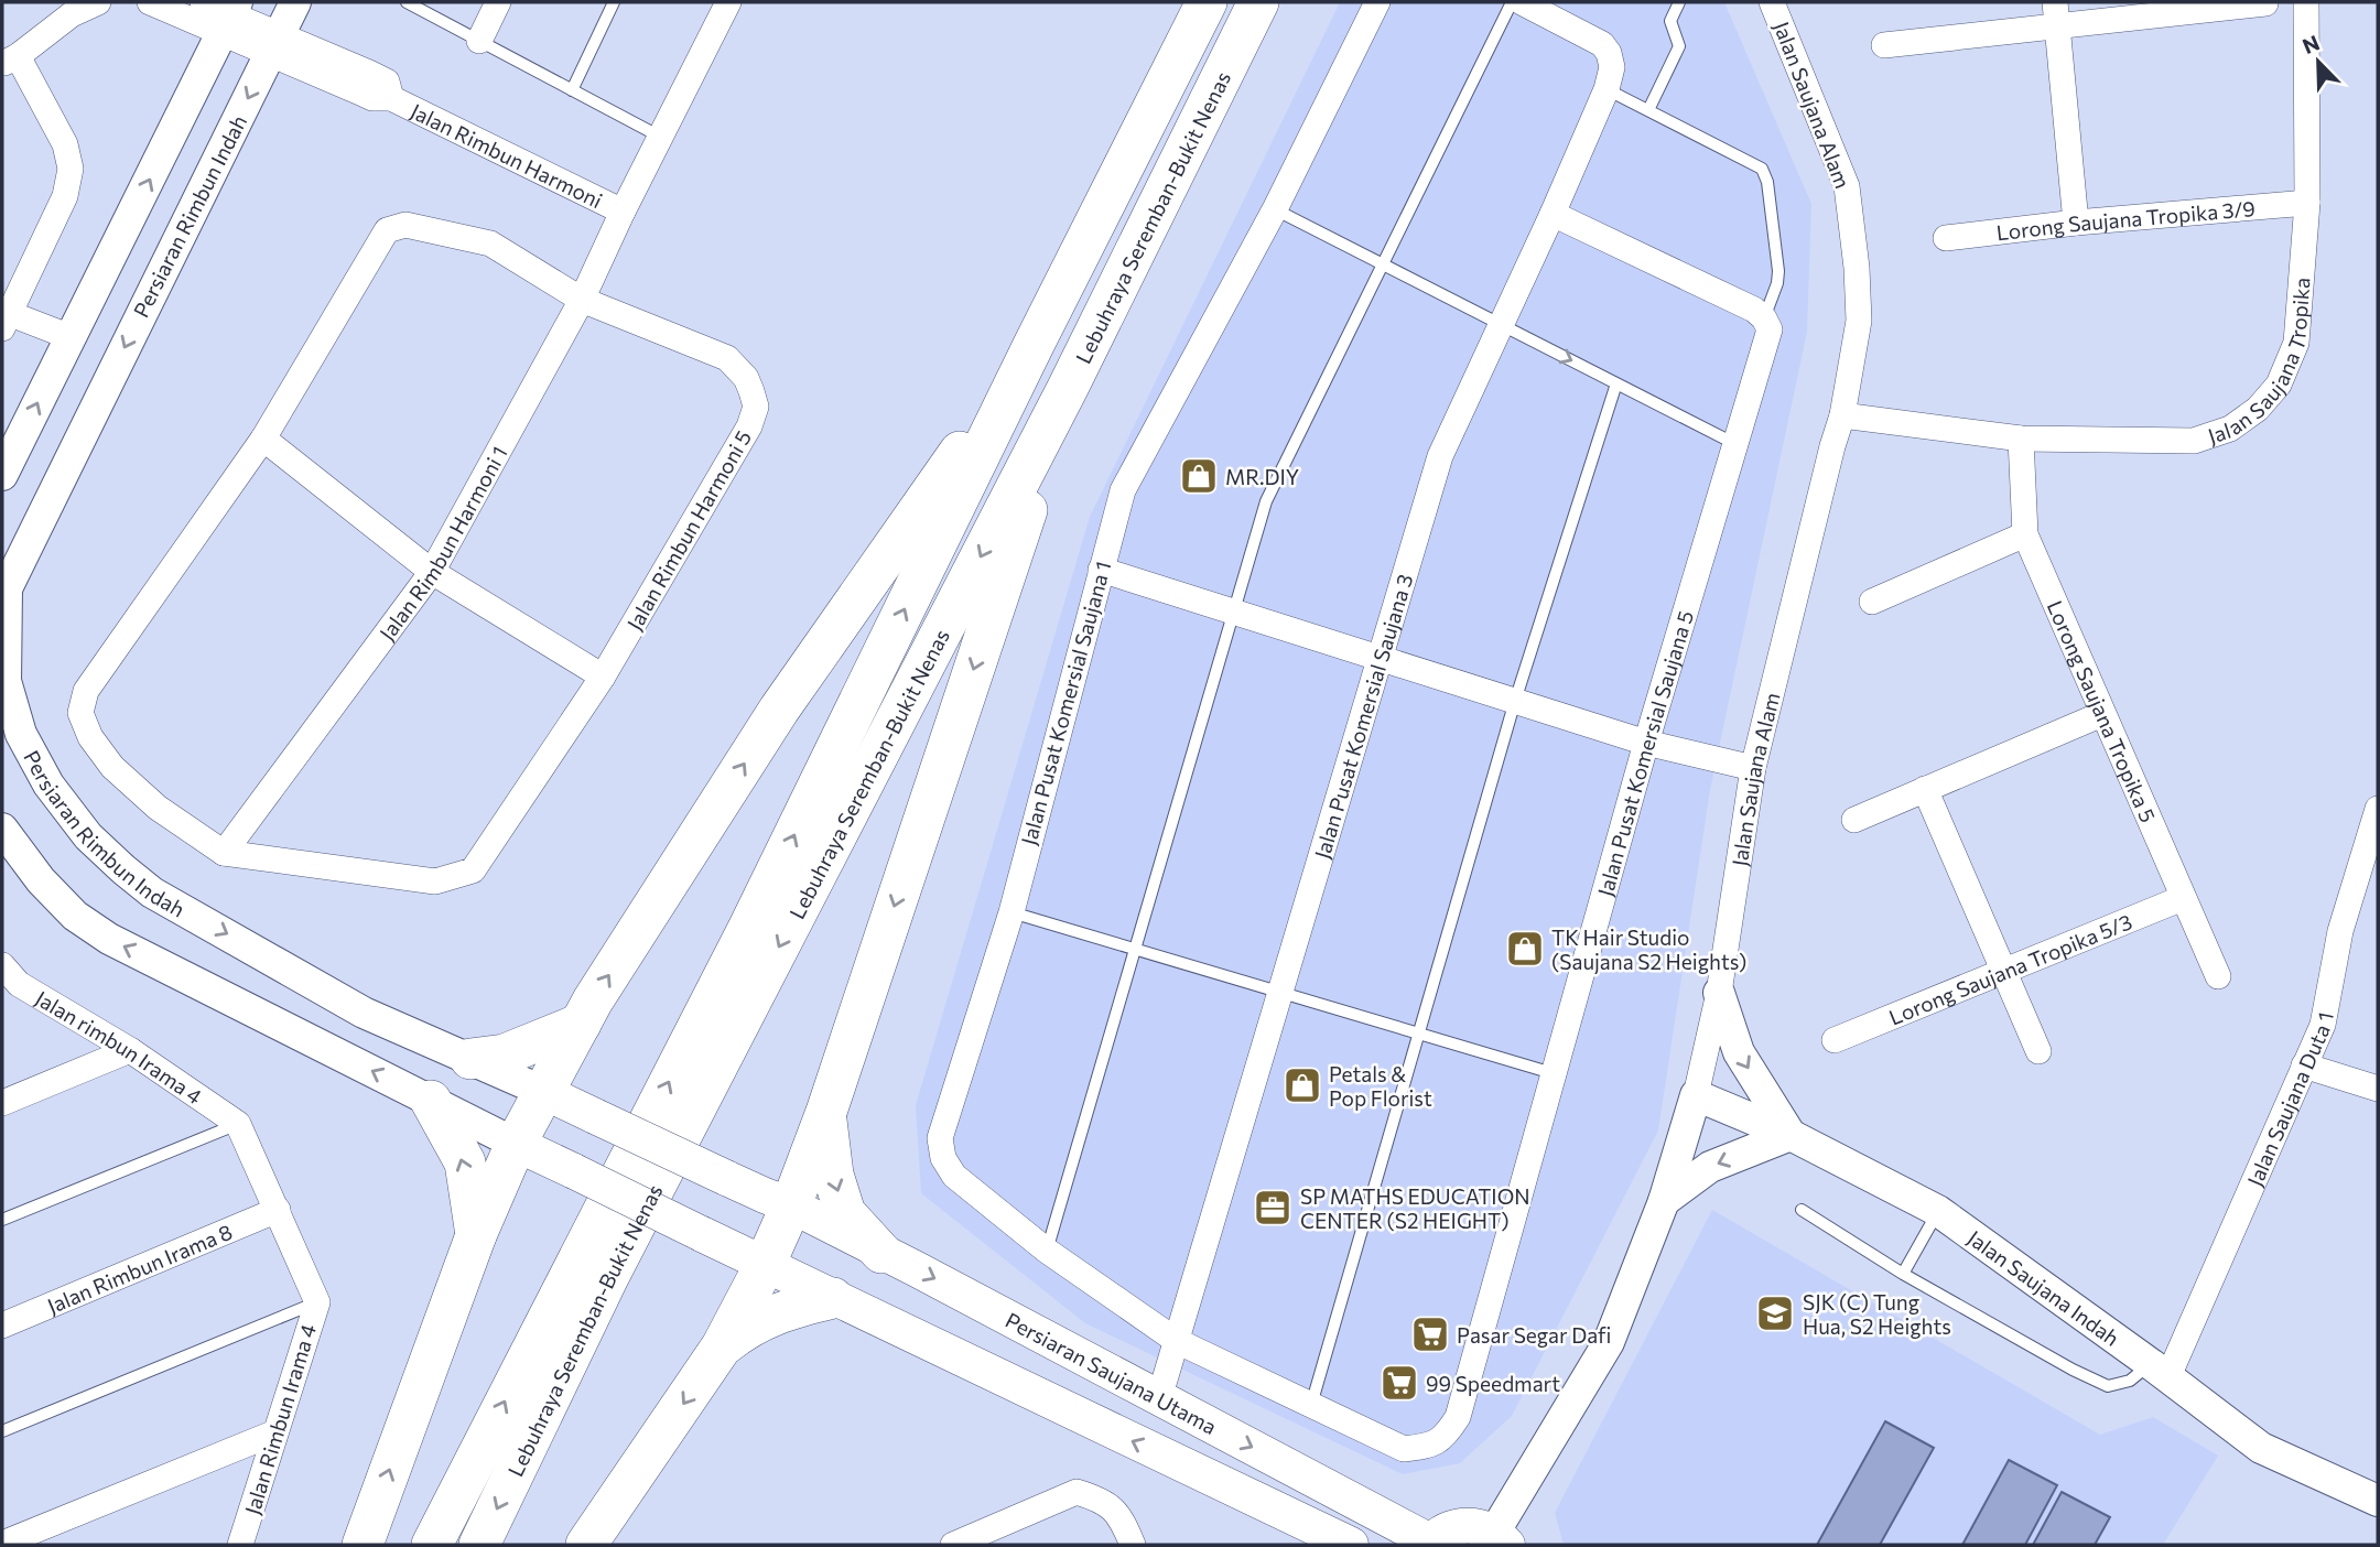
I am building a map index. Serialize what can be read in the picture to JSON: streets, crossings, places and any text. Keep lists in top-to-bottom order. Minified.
{"streets":{"highway":["Lebuhraya Seremban-Bukit Nenas"],"main road":["Persiaran Saujana Utama"],"street":["Jalan Saujana Alam","Jalan Rimbun Harmoni","Persiaran Rimbun Indah","Lorong Saujana Tropika 3/9","Jalan Saujana Tropika","Jalan Rimbun Harmoni 5","Jalan Rimbun Harmoni 1","Jalan Pusat Komersial Saujana 1","Lorong Saujana Tropika 5","Jalan Pusat Komersial Saujana 3","Jalan Pusat Komersial Saujana 5","Lorong Saujana Tropika 5/3","Jalan rimbun Irama 4","Jalan Saujana Duta 1","Jalan Rimbun Irama 8","Jalan Saujana Indah","Jalan Rimbun Irama 4"]},"crossings":[["Jalan Saujana Alam","Jalan Saujana Tropika"],["Jalan Saujana Alam","Jalan Saujana Indah"],["Jalan Rimbun Harmoni","Persiaran Rimbun Indah"],["Jalan Rimbun Harmoni","Jalan Rimbun Harmoni 1"],["Persiaran Rimbun Indah","Persiaran Saujana Utama"],["Lorong Saujana Tropika 3/9","Jalan Saujana Tropika"],["Jalan Saujana Tropika","Lorong Saujana Tropika 5"],["Jalan Rimbun Harmoni 5","Jalan Rimbun Harmoni 1"],["Jalan Pusat Komersial Saujana 1","Jalan Pusat Komersial Saujana 3"],["Jalan Pusat Komersial Saujana 1","Jalan Pusat Komersial Saujana 5"],["Lorong Saujana Tropika 5","Lorong Saujana Tropika 5/3"],["Jalan Pusat Komersial Saujana 3","Jalan Pusat Komersial Saujana 5"],["Jalan Pusat Komersial Saujana 3","Persiaran Saujana Utama"],["Jalan rimbun Irama 4","Jalan Rimbun Irama 4"],["Jalan Saujana Duta 1","Jalan Saujana Indah"],["Jalan Rimbun Irama 8","Jalan Rimbun Irama 4"]],"places":{"shop":["MR.DIY","TK Hair Studio (Saujana S2 Heights)","Petals & Pop Florist"],"office":["SP MATHS EDUCATION CENTER (S2 HEIGHT)"],"school or university":["SJK (C) Tung Hua, S2 Heights"],"supermarket":["Pasar Segar Dafi","99 Speedmart"]},"north":"top left"}
